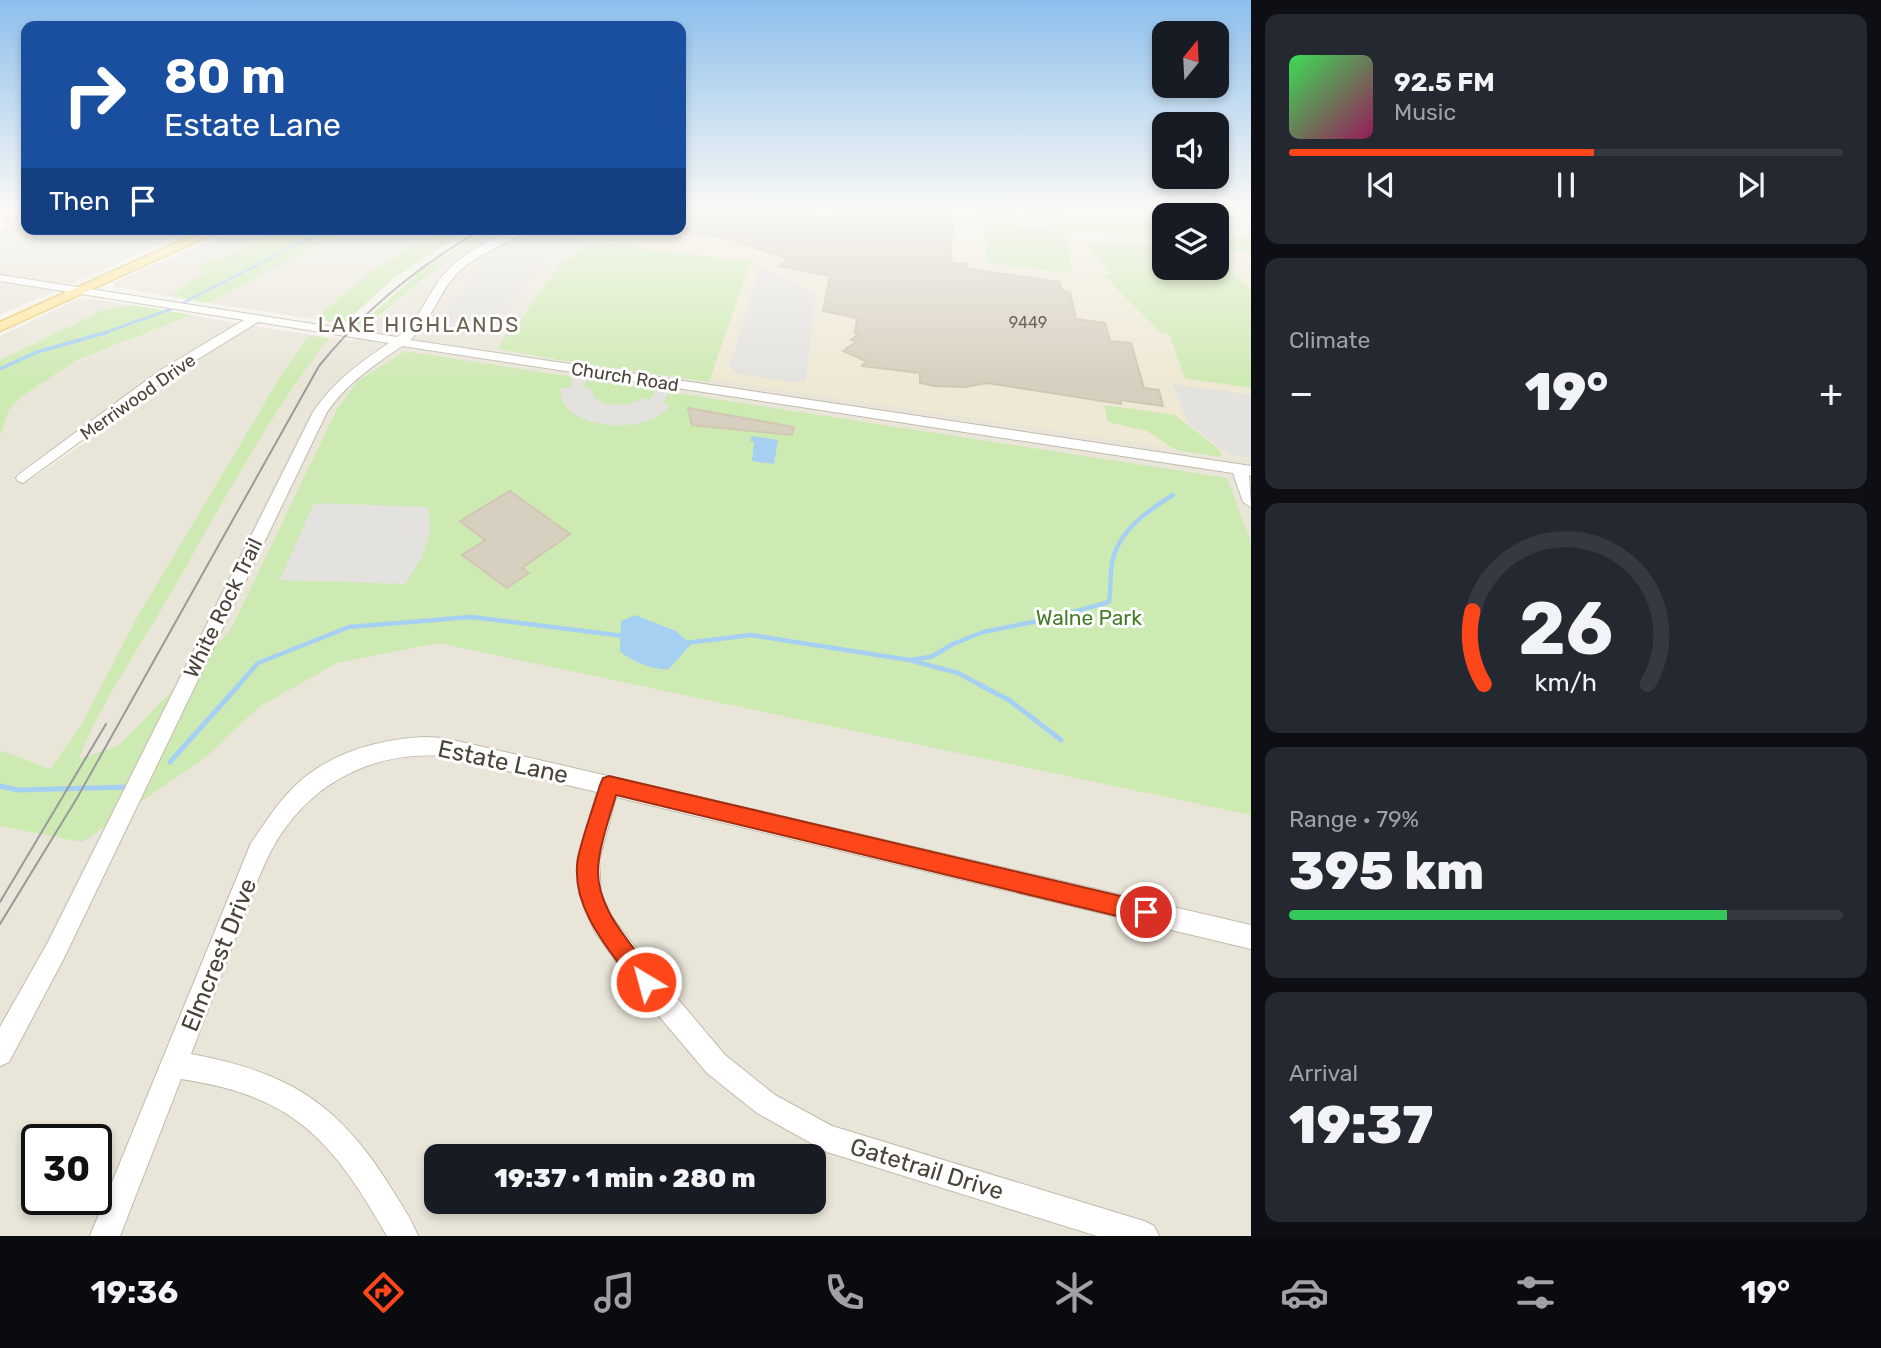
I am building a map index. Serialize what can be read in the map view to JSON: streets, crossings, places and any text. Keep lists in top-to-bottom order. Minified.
{"streets":{"street":["Church Road","Merriwood Drive","White Rock Trail","Estate Lane","Elmcrest Drive","Gatetrail Drive"]},"crossings":[["Church Road","Merriwood Drive"],["Church Road","White Rock Trail"],["Estate Lane","Elmcrest Drive"],["Estate Lane","Gatetrail Drive"]],"districts":["LAKE HIGHLANDS"],"parks":["Walne Park"],"house_numbers":["9449"],"north":"top","page":{"turn":["80 m","Estate Lane"],"song":["92.5 FM","Music"],"then":"Then","tile":["Climate",["Range · 79%","395 km"],["Arrival","19:37"]],"heat":["−","19°","+"],"limit":"30","trip":"19:37 · 1 min · 280 m","tabs":["19:36","19°"],"gauge":["26","km/h"]}}
